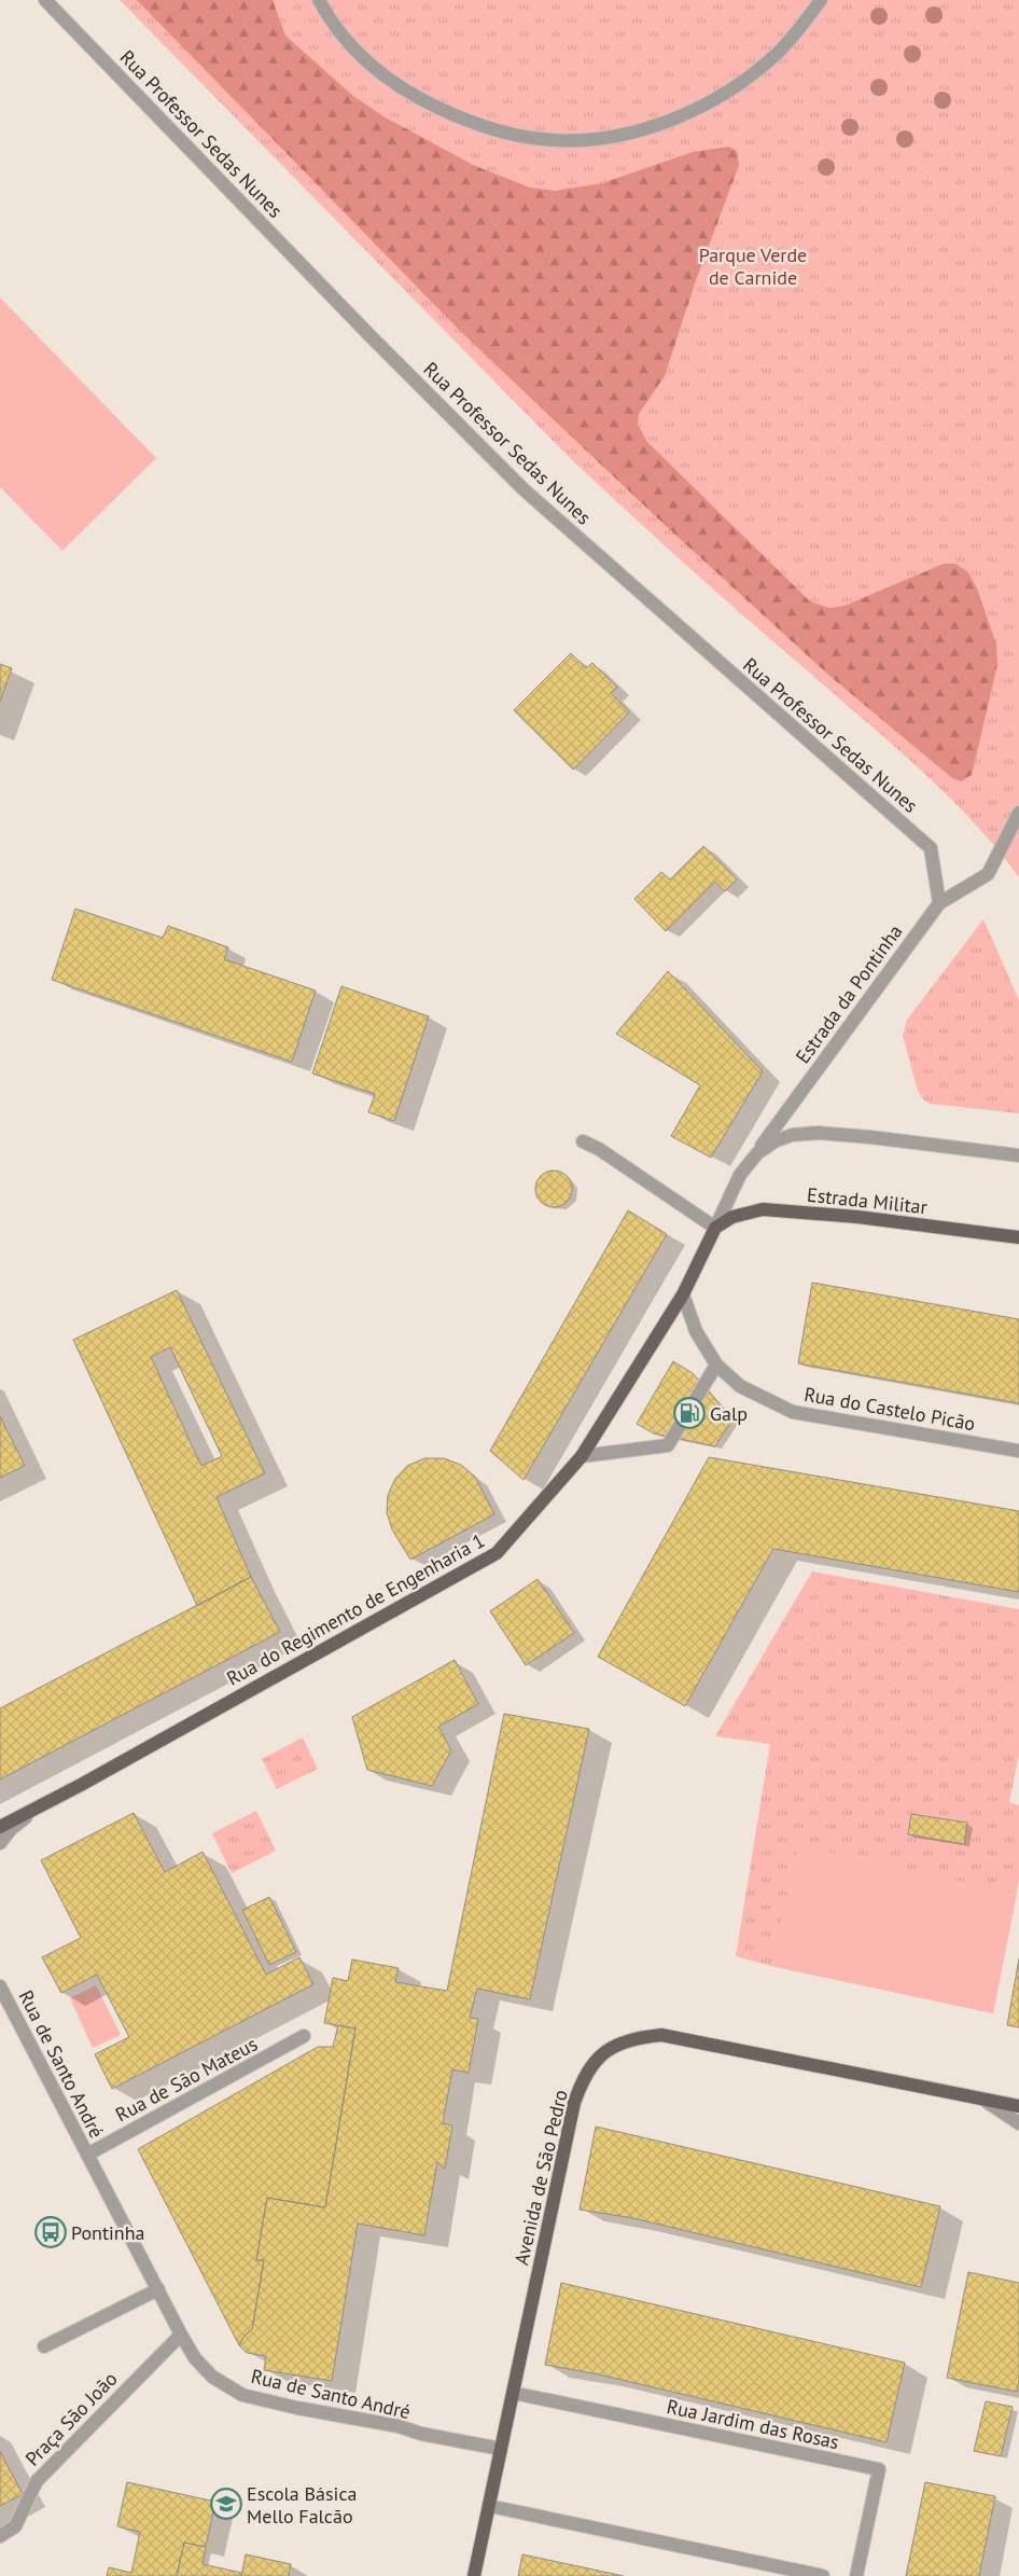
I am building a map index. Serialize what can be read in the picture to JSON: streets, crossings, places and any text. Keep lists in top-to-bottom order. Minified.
{"streets":{"main road":["Estrada Militar","Rua do Regimento de Engenharia 1","Avenida de São Pedro"],"street":["Rua Professor Sedas Nunes","Estrada da Pontinha","Rua do Castelo Picão","Rua de Santo André","Rua de São Mateus","Praça São João","Rua Jardim das Rosas"]},"crossings":[["Rua Professor Sedas Nunes","Estrada da Pontinha"],["Estrada Militar","Rua do Regimento de Engenharia 1"],["Rua do Castelo Picão","Rua do Regimento de Engenharia 1"],["Rua de Santo André","Rua de São Mateus"],["Rua de Santo André","Avenida de São Pedro"],["Rua de Santo André","Praça São João"],["Avenida de São Pedro","Rua Jardim das Rosas"]],"parks":["Parque Verde de Carnide"],"places":{"fuel station":["Galp"],"bus stop":["Pontinha"],"school or university":["Escola Básica Mello Falcão"]}}
